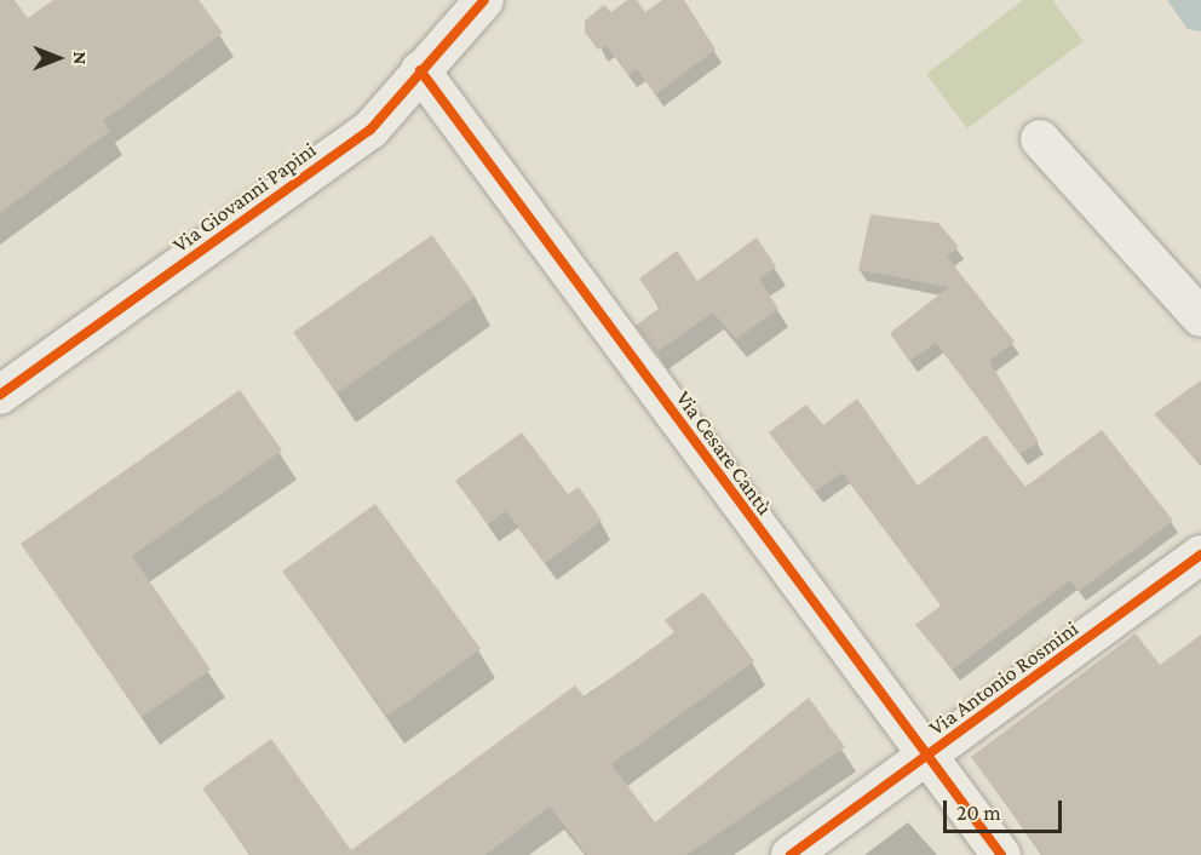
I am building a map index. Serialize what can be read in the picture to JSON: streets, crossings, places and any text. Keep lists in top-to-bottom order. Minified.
{"streets":{"street":["Via Giovanni Papini","Via Cesare Cantù","Via Antonio Rosmini"]},"crossings":[["Via Giovanni Papini","Via Cesare Cantù"],["Via Cesare Cantù","Via Antonio Rosmini"]],"scale_bar":"20 m","north":"right"}
